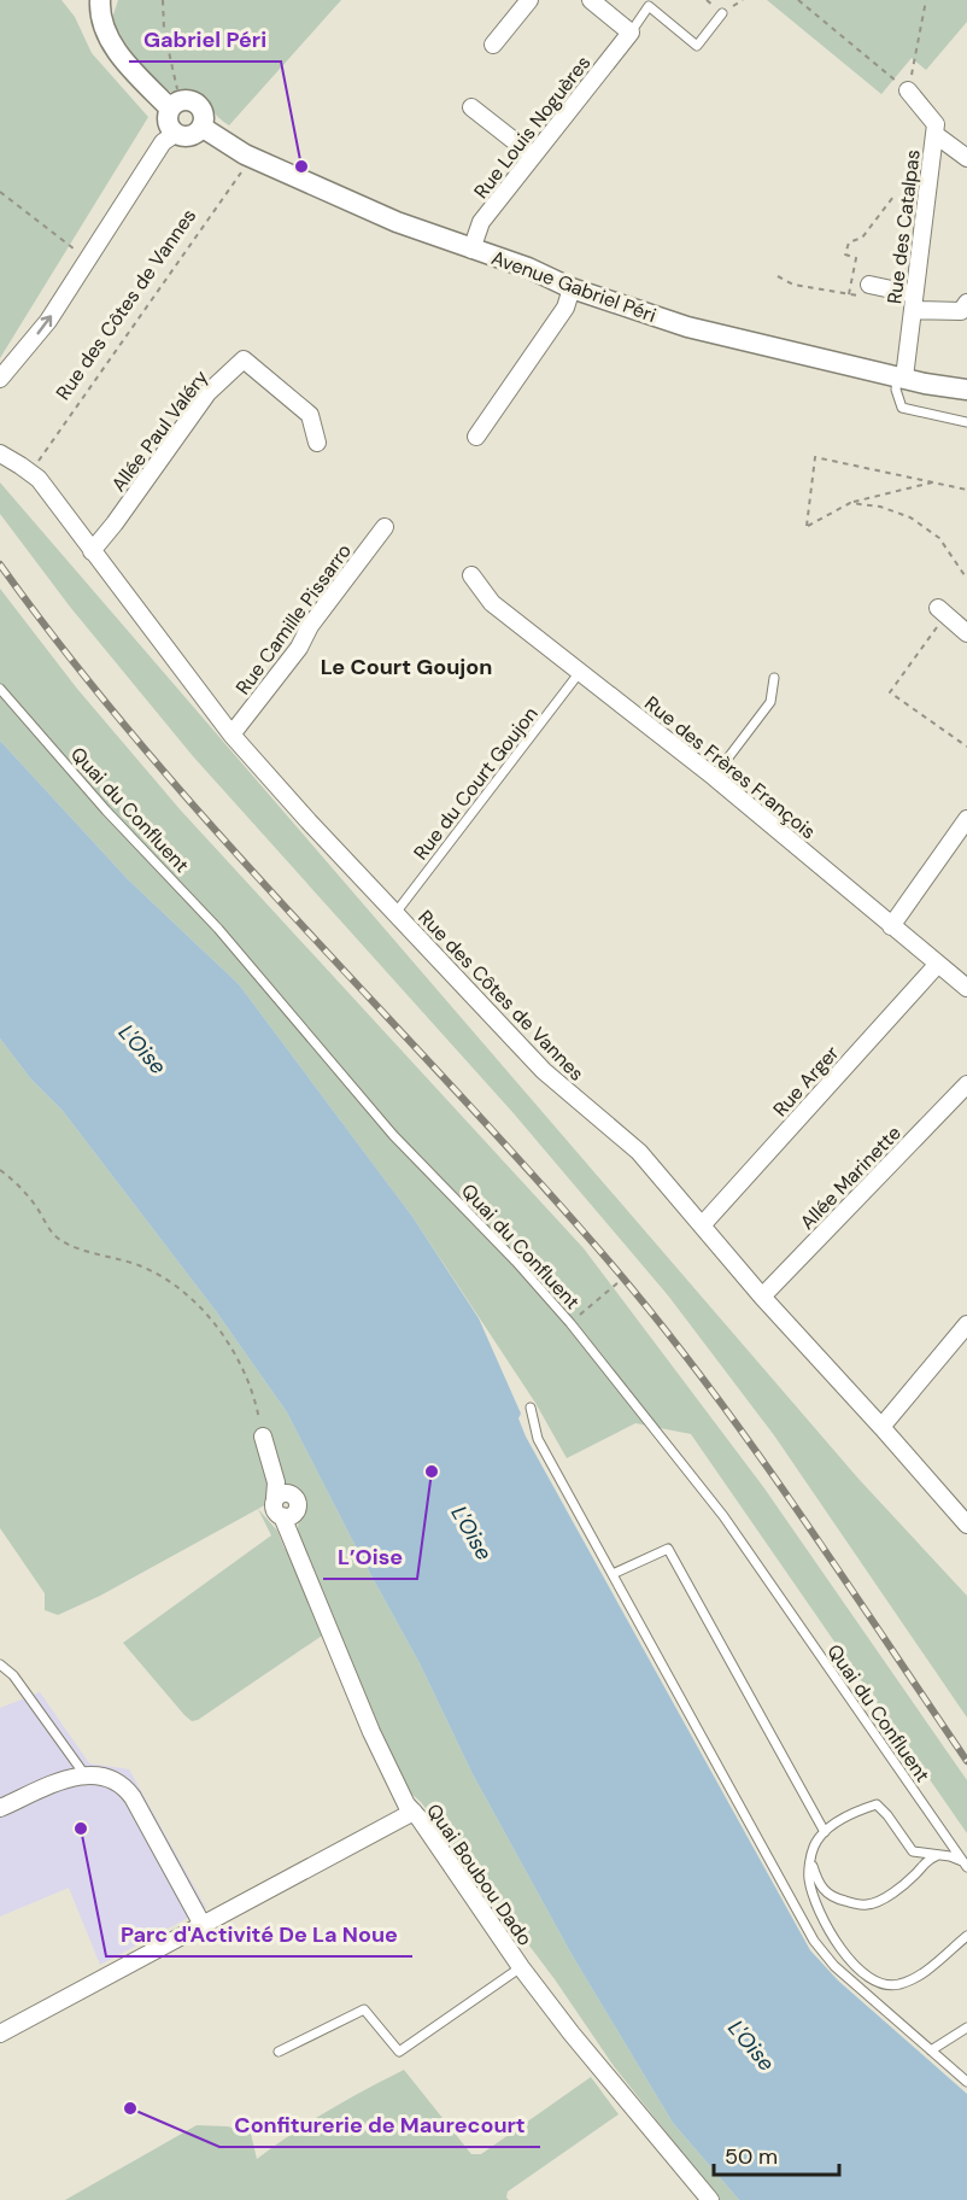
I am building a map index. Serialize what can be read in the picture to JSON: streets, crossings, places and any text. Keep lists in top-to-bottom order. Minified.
{"streets":{"street":["Rue Louis Noguères","Rue des Catalpas","Avenue Gabriel Péri","Rue des Côtes de Vannes","Allée Paul Valéry","Rue Camille Pissarro","Rue des Frères François","Rue Arger","Allée Marinette","Quai Boubou Dado"],"lane":["Rue du Court Goujon","Quai du Confluent"]},"crossings":[["Rue Louis Noguères","Avenue Gabriel Péri"],["Rue des Catalpas","Avenue Gabriel Péri"],["Avenue Gabriel Péri","Rue des Côtes de Vannes"],["Rue des Côtes de Vannes","Allée Paul Valéry"],["Rue des Côtes de Vannes","Rue Camille Pissarro"],["Rue des Côtes de Vannes","Rue du Court Goujon"],["Rue des Côtes de Vannes","Rue Arger"],["Rue des Côtes de Vannes","Allée Marinette"],["Rue des Frères François","Rue du Court Goujon"],["Rue des Frères François","Rue Arger"]],"districts":["Le Court Goujon"],"water":["L'Oise"],"places":["Gabriel Péri","L’Oise","Parc d'Activité De La Noue","Confiturerie de Maurecourt"],"scale_bar":"50 m"}
